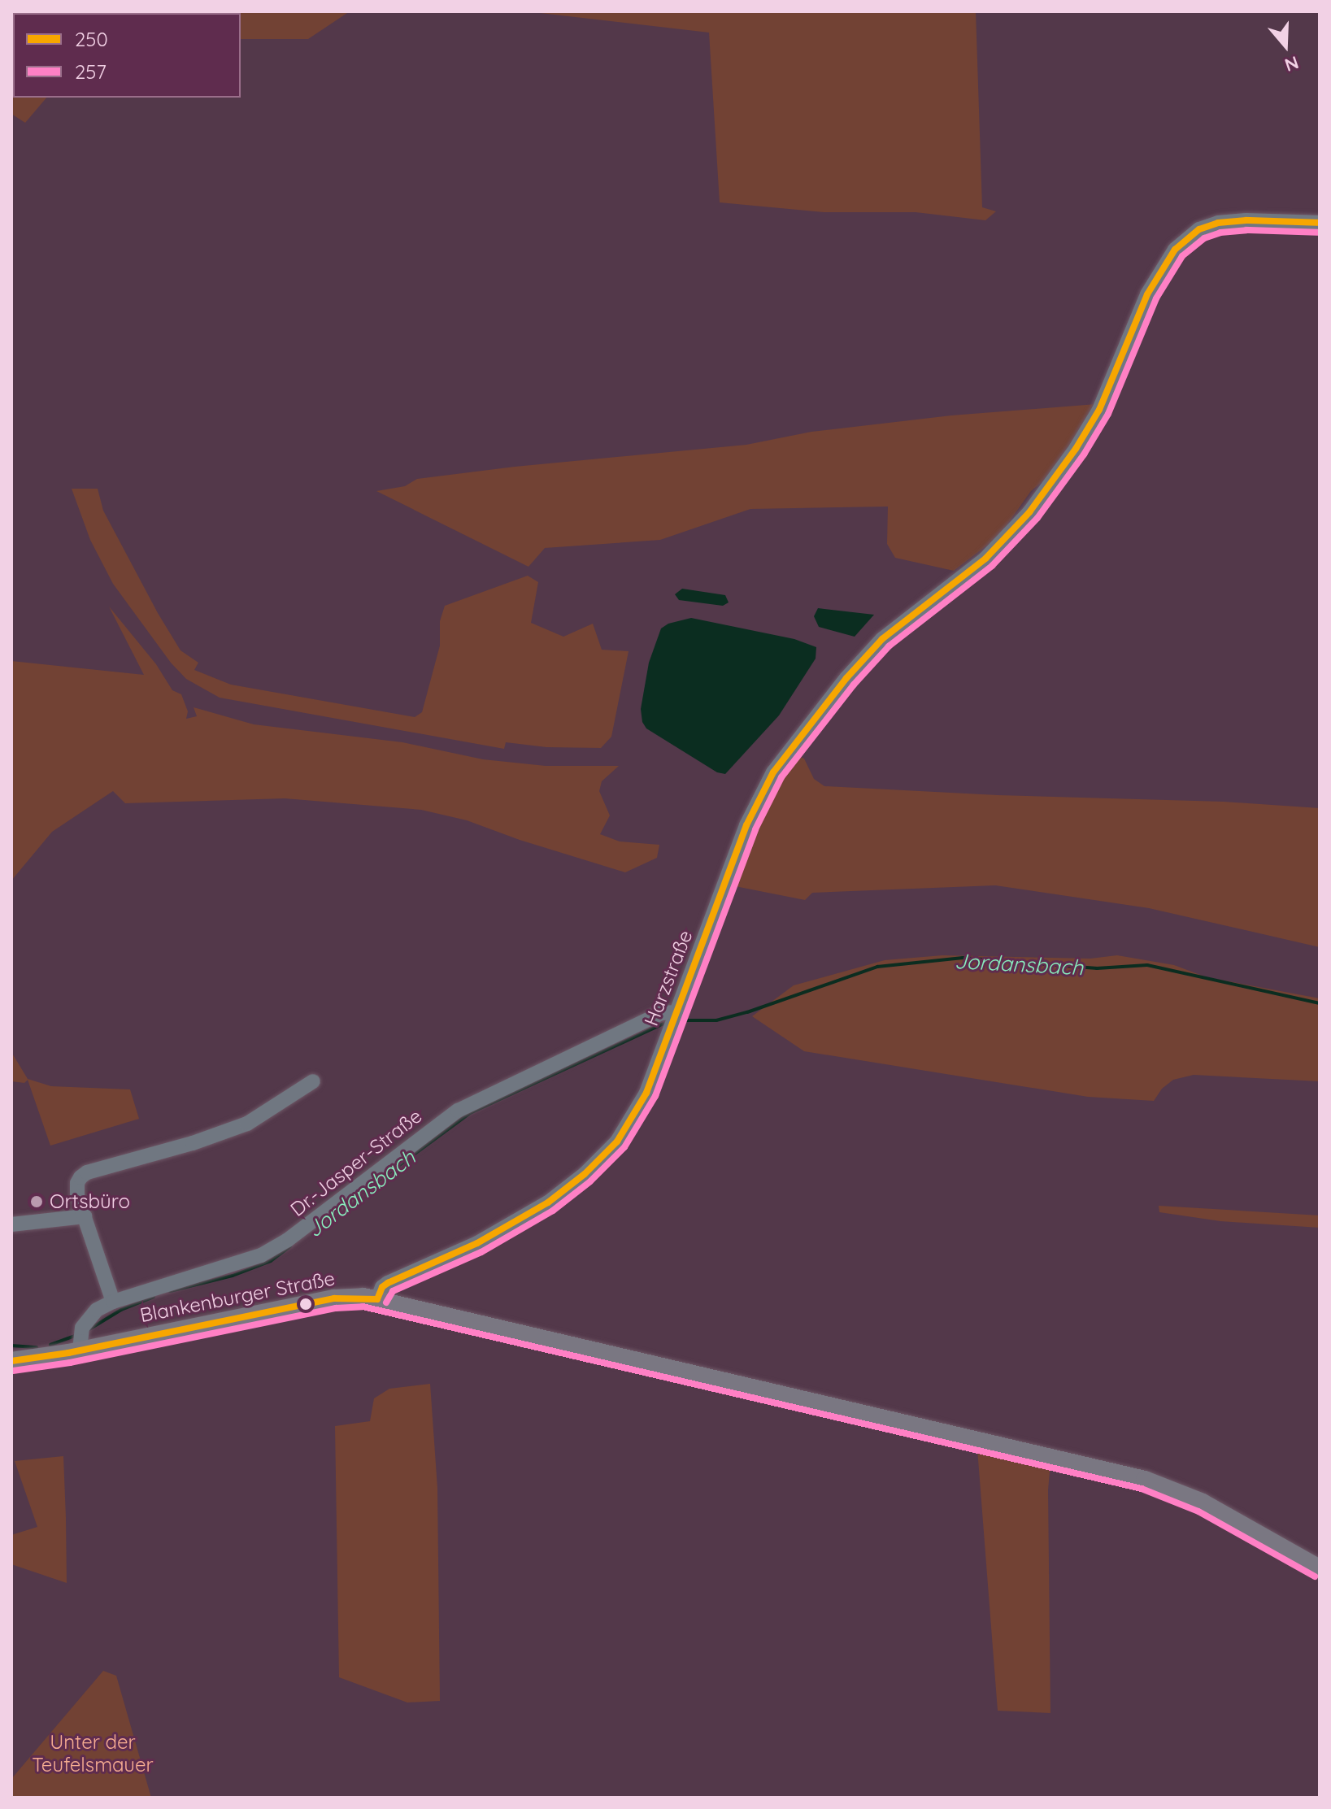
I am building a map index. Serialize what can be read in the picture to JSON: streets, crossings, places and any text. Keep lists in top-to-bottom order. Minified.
{"streets":{"main road":["Blankenburger Straße"],"street":["Harzstraße","Dr.-Jasper-Straße"]},"crossings":[["Harzstraße","Dr.-Jasper-Straße"],["Harzstraße","Blankenburger Straße"],["Dr.-Jasper-Straße","Blankenburger Straße"]],"water":["Jordansbach"],"parks":["Unter der Teufelsmauer"],"places":["Ortsbüro"],"lines":["transit line 250","transit line 257"],"legend":["250","257"],"north":"bottom"}
